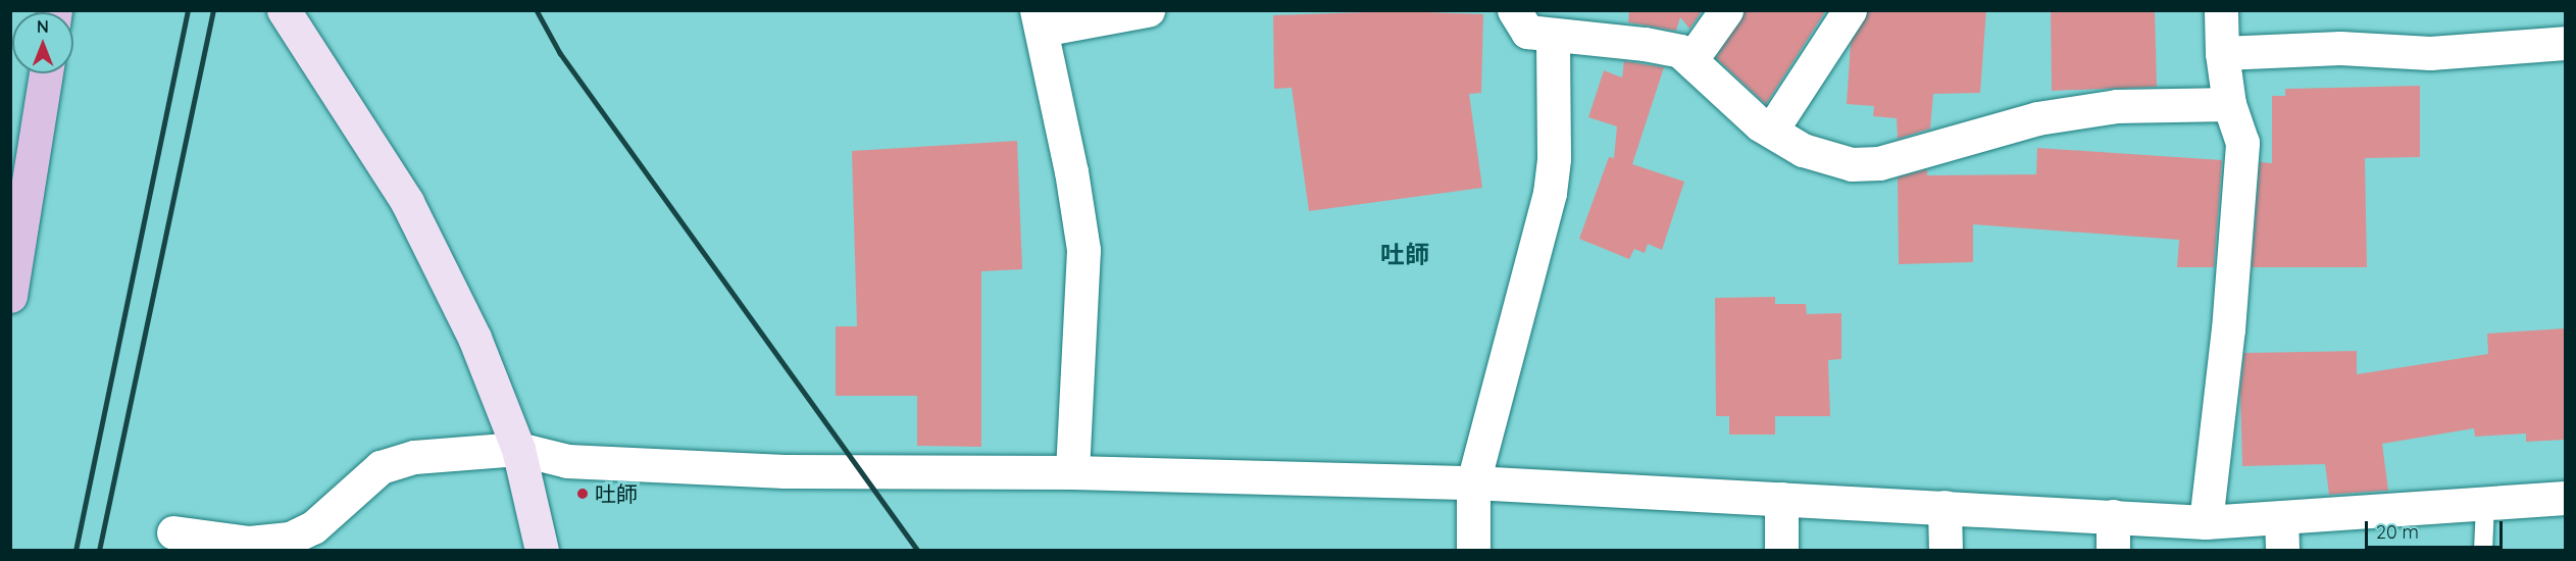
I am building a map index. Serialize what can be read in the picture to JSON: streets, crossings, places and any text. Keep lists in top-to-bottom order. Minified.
{"districts":["吐師"],"places":["吐師"],"scale_bar":"20 m","north":"top"}
